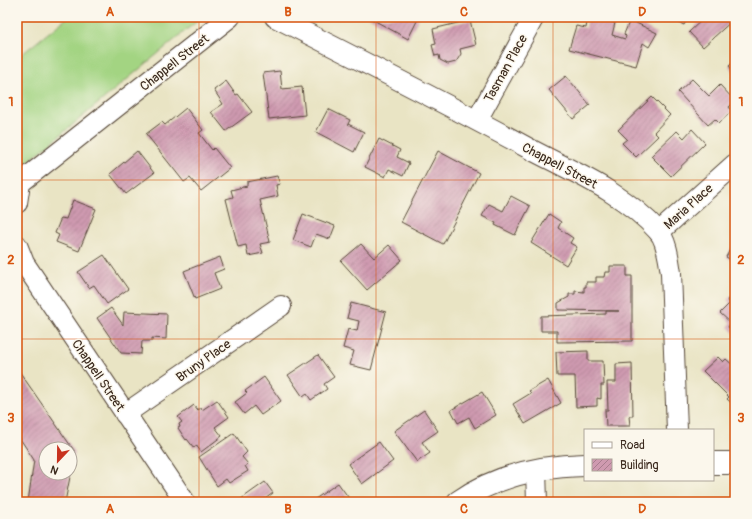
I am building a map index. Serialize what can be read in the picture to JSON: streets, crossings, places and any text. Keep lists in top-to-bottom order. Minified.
{"streets":{"street":["Chappell Street","Tasman Place","Maria Place","Bruny Place"]},"crossings":[["Chappell Street","Tasman Place"],["Chappell Street","Maria Place"],["Chappell Street","Bruny Place"]],"legend":["Road","Building"],"north":"bottom","grid":{"columns":["A","B","C","D"],"rows":["1","2","3"]}}
